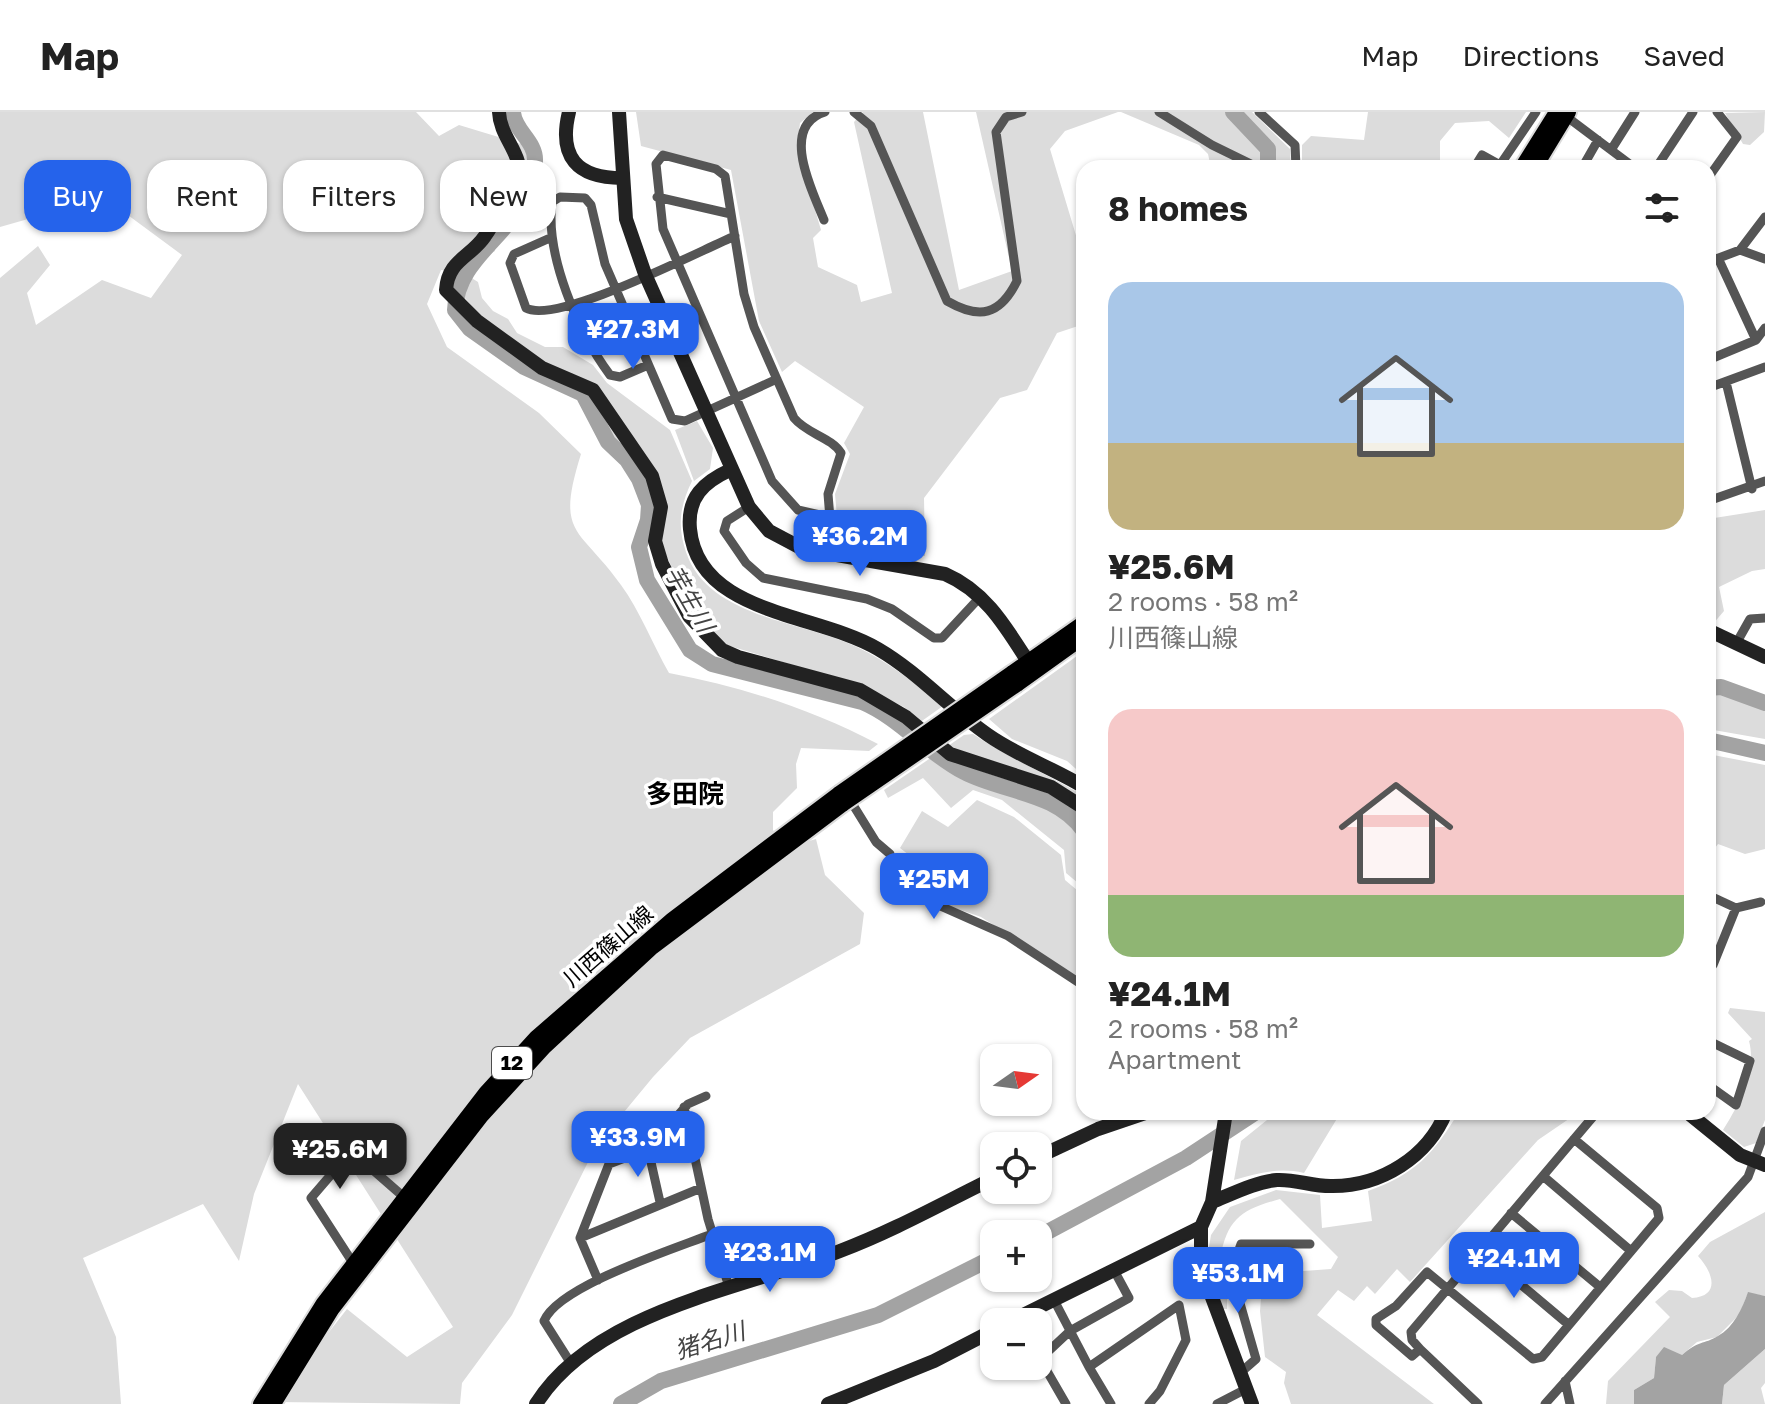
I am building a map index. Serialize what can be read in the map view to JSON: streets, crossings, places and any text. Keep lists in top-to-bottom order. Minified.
{"streets":{"main road":["川西篠山線","12"]},"districts":["多田院"],"water":["芋生川","猪名川"],"north":"right","page":{"header":"Map","nav":["Map","Directions","Saved"],"chip":["Buy","Rent","Filters","New"],"heading":"8 homes","list":[{"name":"¥25.6M","note":"2 rooms · 58 m² · 川西篠山線"},{"name":"¥24.1M","note":"2 rooms · 58 m² · Apartment"}],"price":["¥27.3M","¥36.2M","¥25M","¥33.9M","¥25.6M","¥23.1M","¥24.1M","¥53.1M"],"map_buttons":["+","−"]}}
